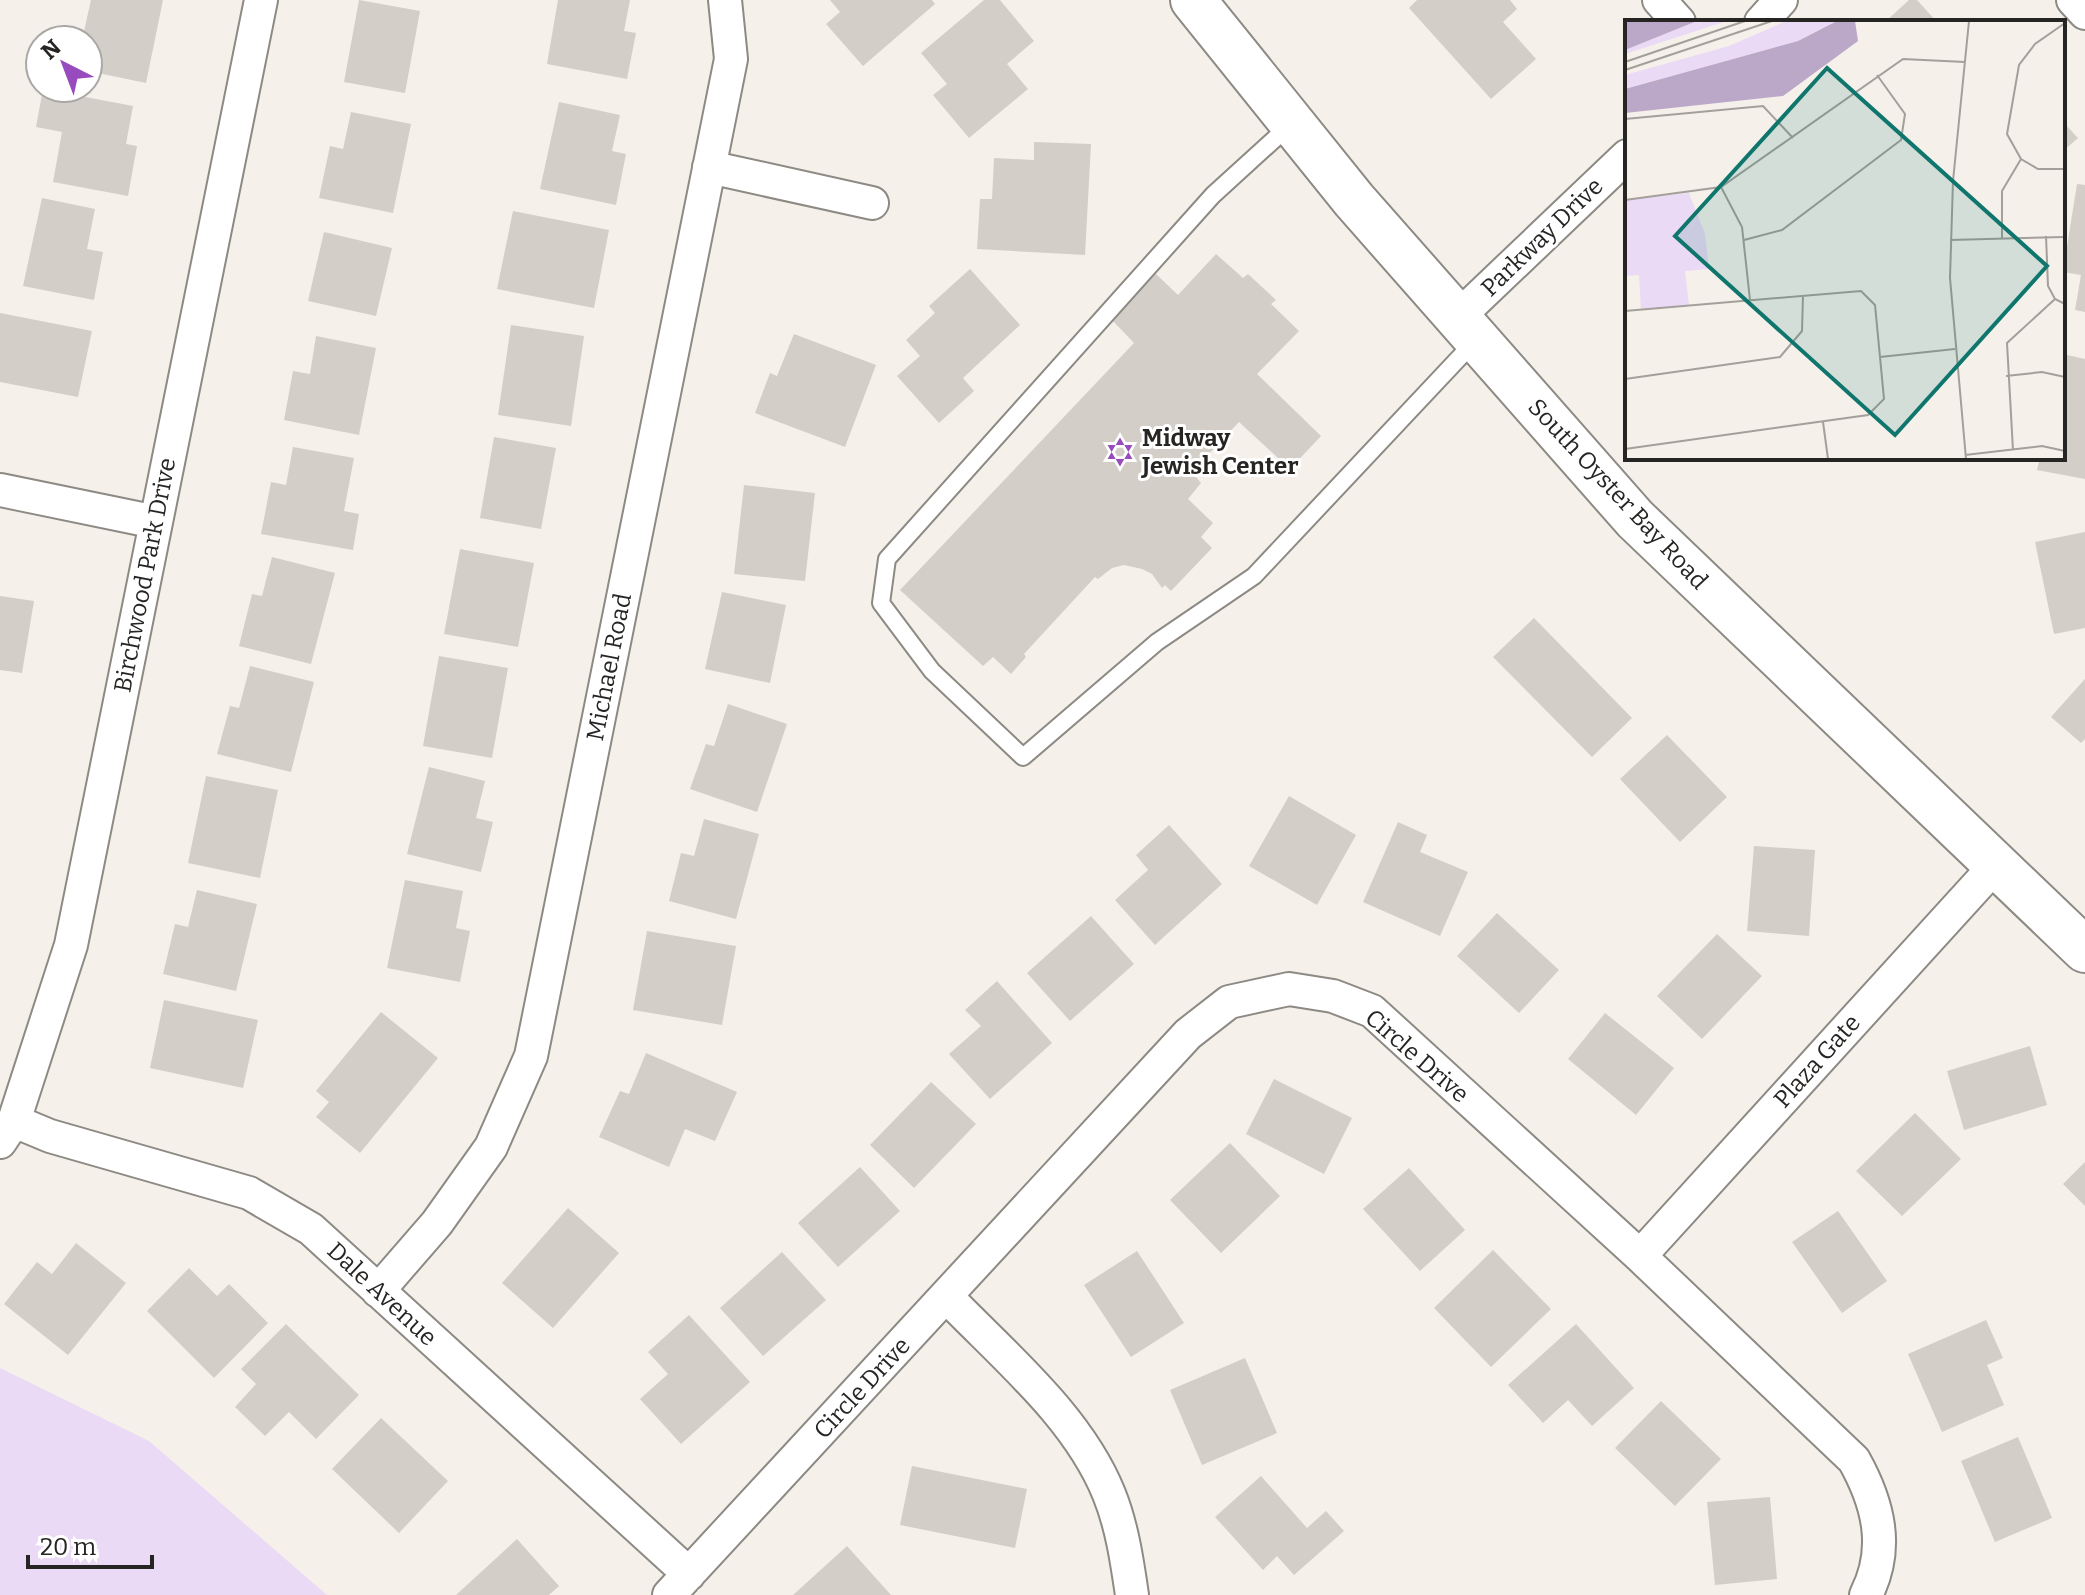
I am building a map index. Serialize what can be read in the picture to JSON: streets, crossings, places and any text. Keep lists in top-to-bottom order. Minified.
{"streets":{"main road":["South Oyster Bay Road"],"street":["Parkway Drive","Birchwood Park Drive","Michael Road","Circle Drive","Plaza Gate","Dale Avenue"]},"crossings":[["Parkway Drive","South Oyster Bay Road"],["South Oyster Bay Road","Plaza Gate"],["Birchwood Park Drive","Dale Avenue"],["Michael Road","Dale Avenue"],["Circle Drive","Plaza Gate"],["Circle Drive","Dale Avenue"]],"places":{"synagogue":["Midway Jewish Center"]},"scale_bar":"20 m","north":"top left"}
